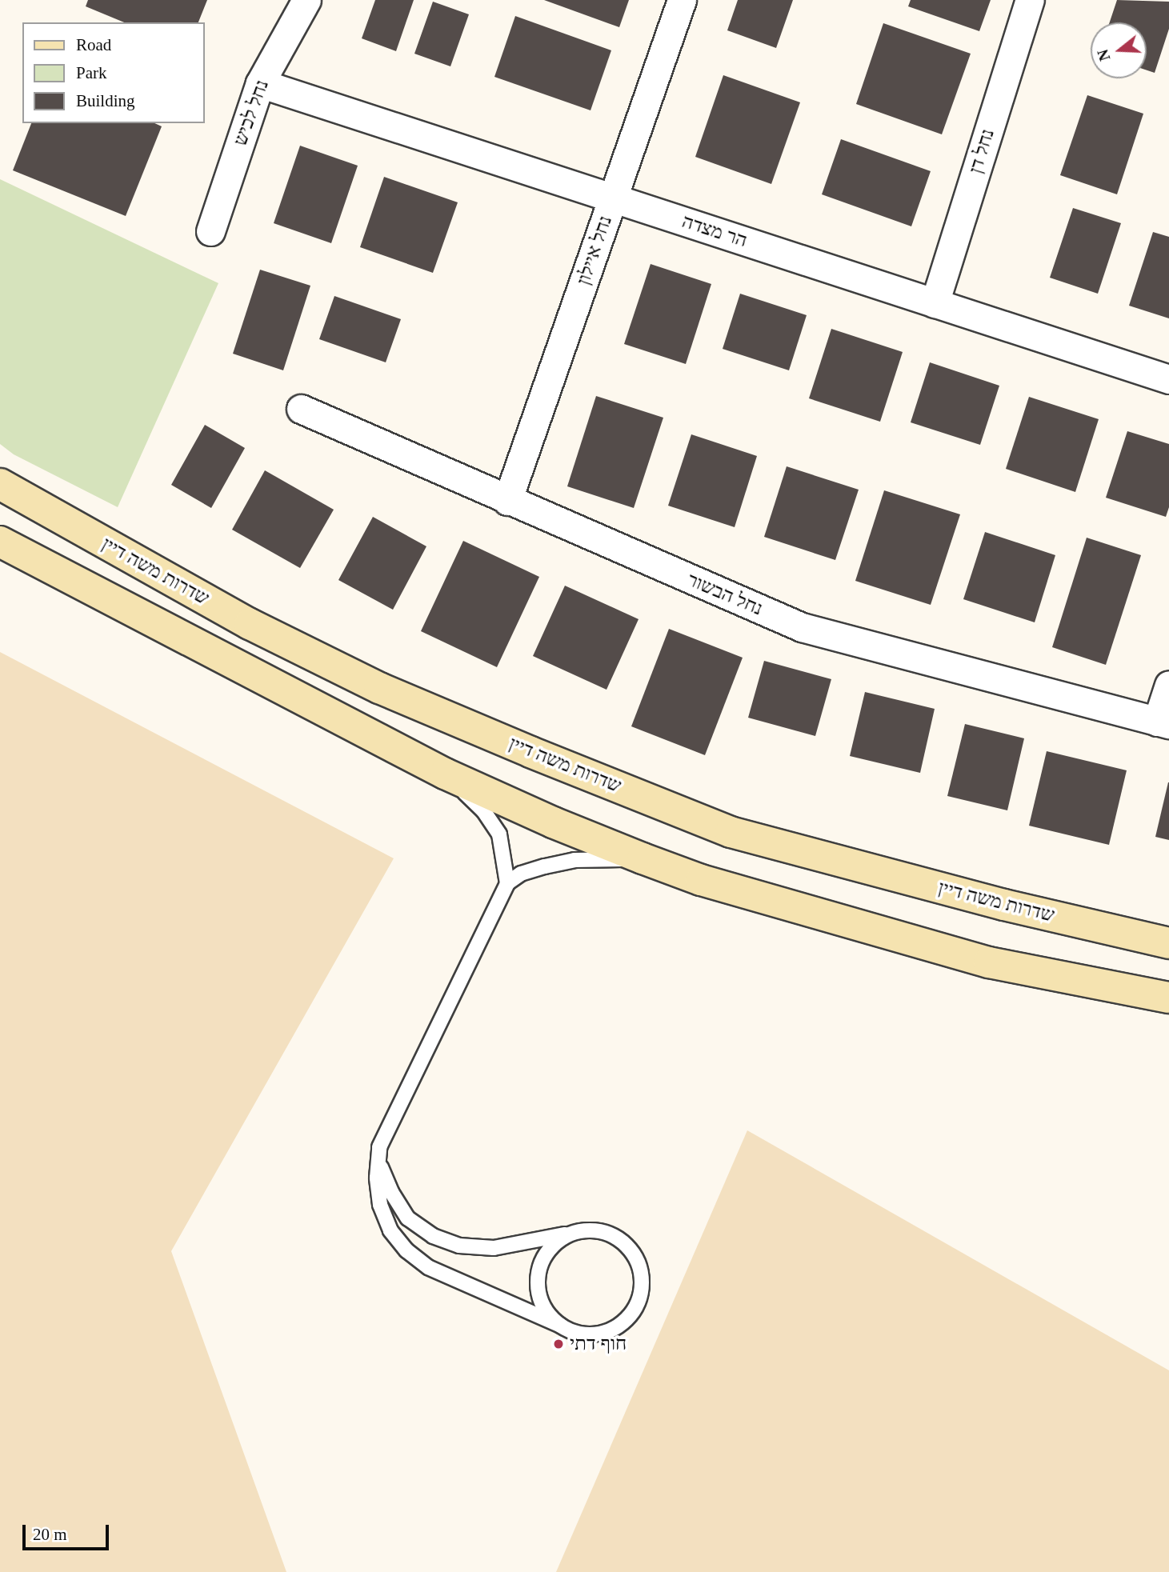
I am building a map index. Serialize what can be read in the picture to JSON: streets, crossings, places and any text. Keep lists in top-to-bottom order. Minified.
{"streets":{"main road":["שדרות משה דיין"],"street":["נחל לכיש","נחל דן","הר מצדה","נחל איילון","נחל הבשור"]},"crossings":[["נחל לכיש","הר מצדה"],["נחל דן","הר מצדה"],["הר מצדה","נחל איילון"],["נחל איילון","נחל הבשור"]],"places":["חוף דתי"],"legend":["Road","Park","Building"],"scale_bar":"20 m","north":"left"}
